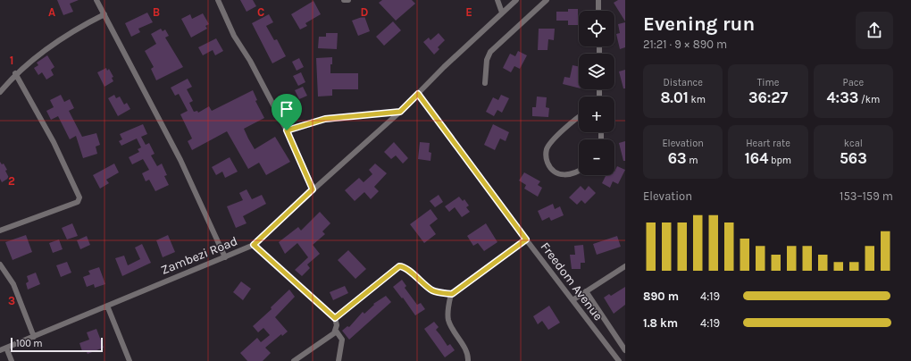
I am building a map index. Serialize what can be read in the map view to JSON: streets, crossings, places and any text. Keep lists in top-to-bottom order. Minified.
{"streets":{"street":["Zambezi Road","Freedom Avenue"]},"crossings":[["Zambezi Road","Freedom Avenue"]],"scale_bar":"100 m","page":{"heading":["Evening run","21:21 · 9 × 890 m"],"map_buttons":["+","−"],"stats":[["Distance","8.01 km"],["Time","36:27"],["Pace","4:33 /km"],["Elevation","63 m"],["Heart rate","164 bpm"],["kcal","563"]],"chart":["Elevation","153–159 m"],"list":[{"name":"890 m","note":"4:19"},{"name":"1.8 km","note":"4:19"}],"scale":"100 m"},"grid":{"columns":["A","B","C","D","E"],"rows":["1","2","3"]}}
